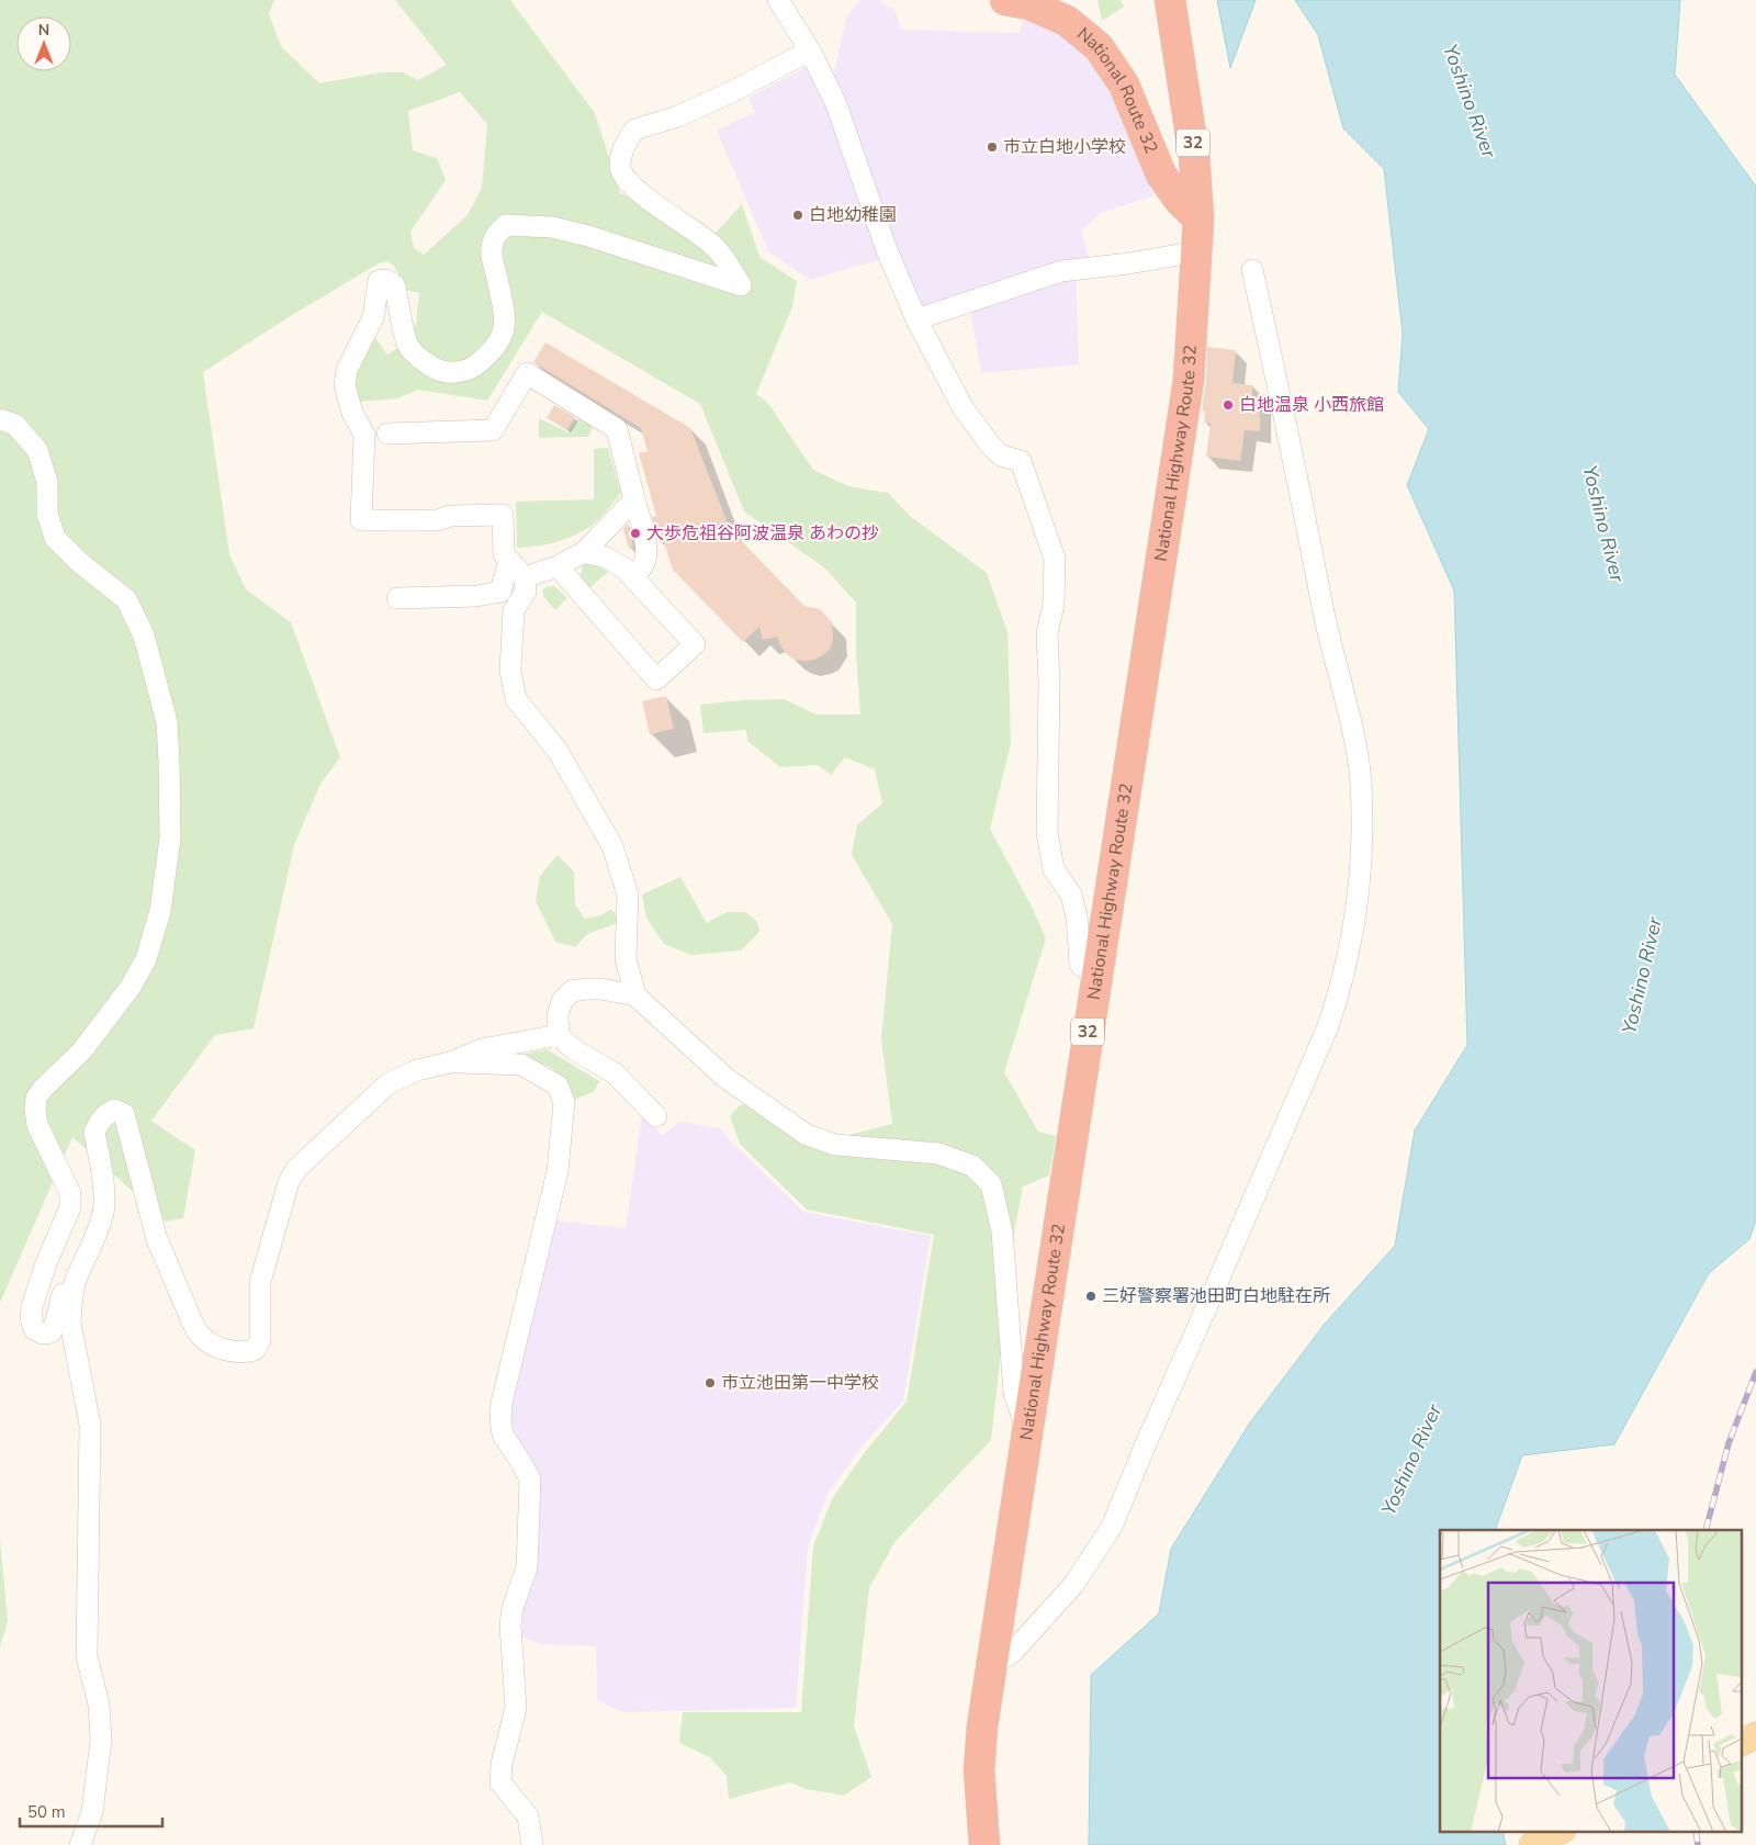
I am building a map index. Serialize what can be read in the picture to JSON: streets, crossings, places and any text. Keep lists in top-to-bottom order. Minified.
{"streets":{"highway":["National Route 32","32","National Highway Route 32"]},"crossings":[["National Route 32","National Highway Route 32"]],"water":["Yoshino River"],"places":["市立白地小学校","白地幼稚園","白地温泉 小西旅館","大歩危祖谷阿波温泉 あわの抄","三好警察署池田町白地駐在所","市立池田第一中学校"],"scale_bar":"50 m","north":"top"}
